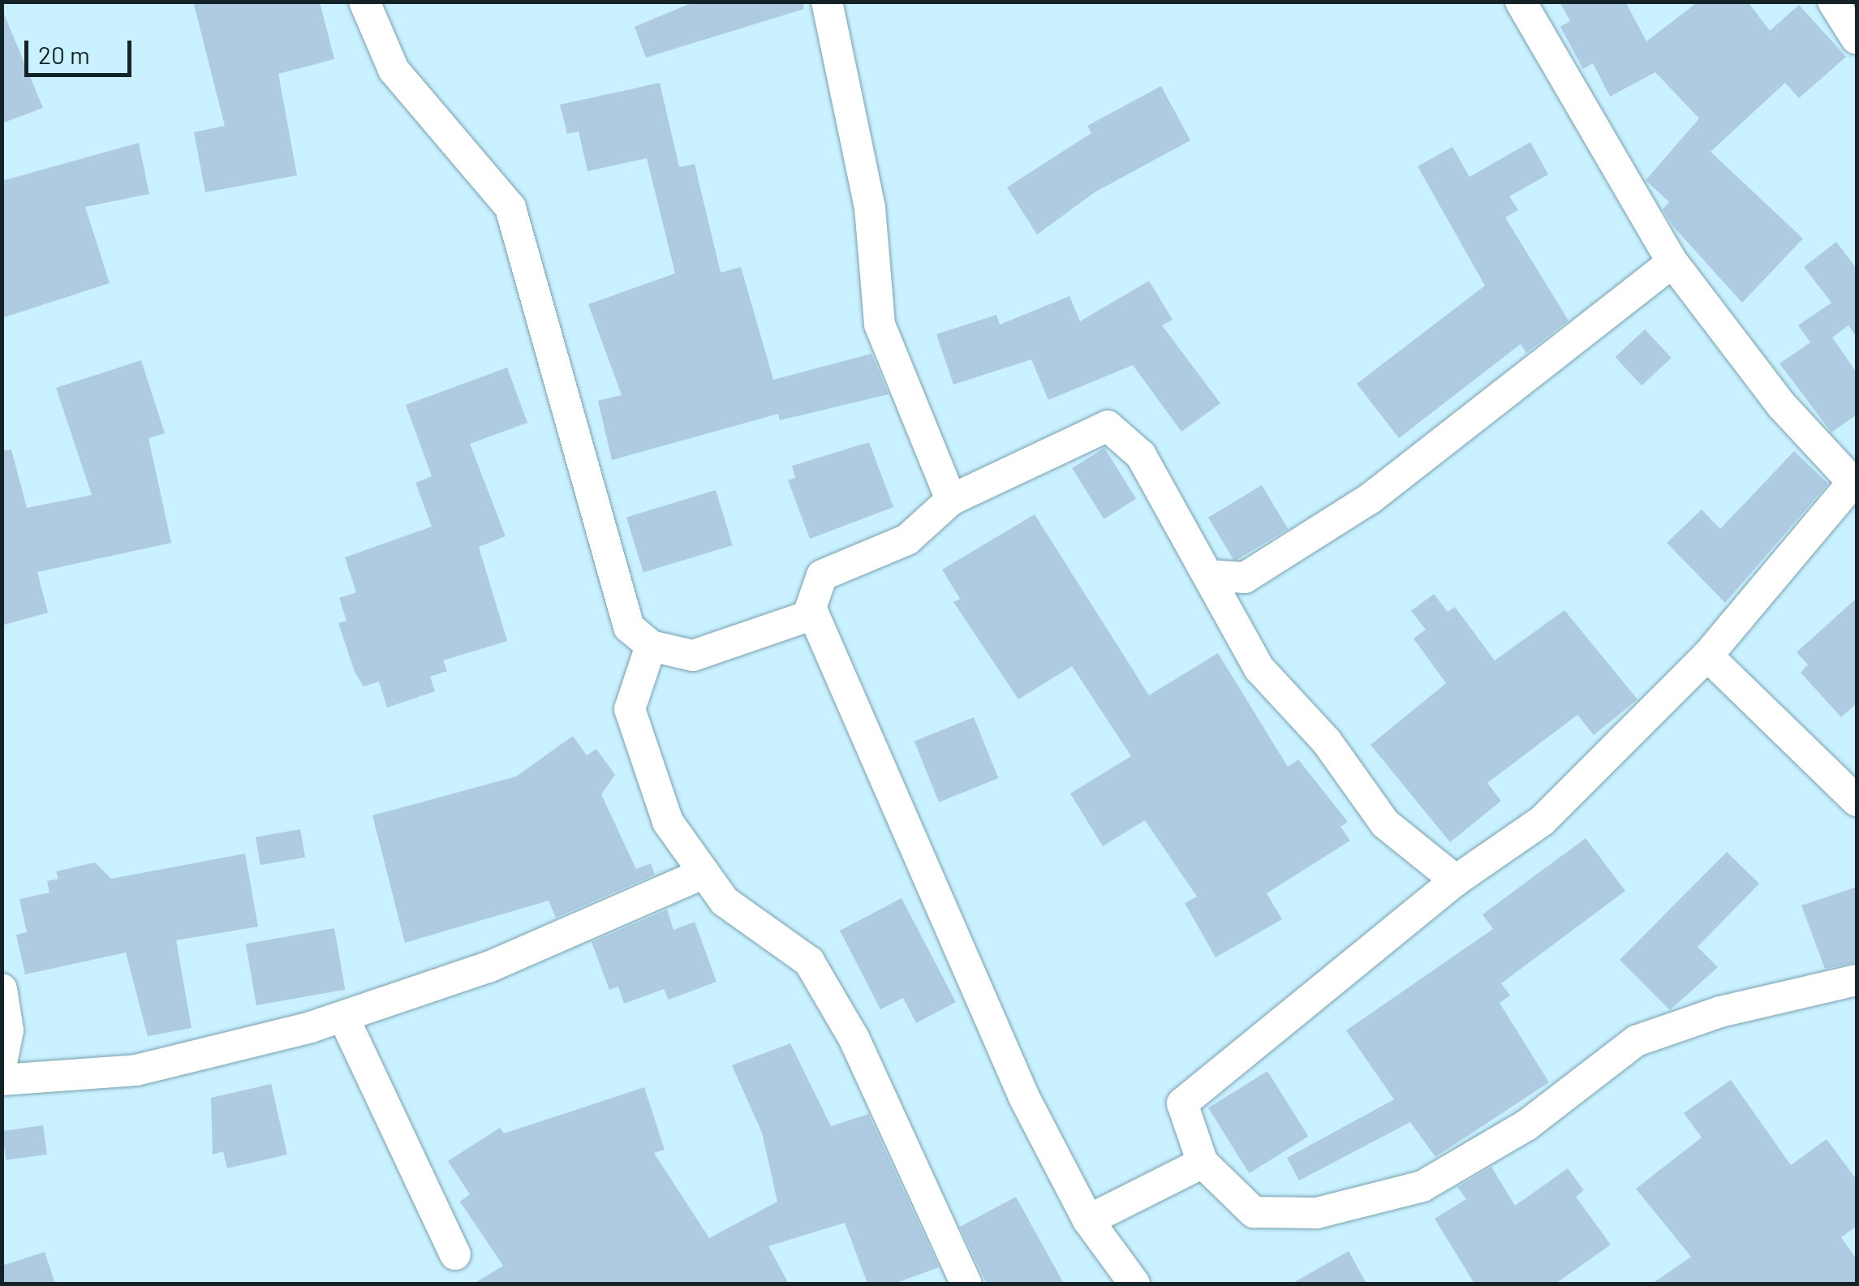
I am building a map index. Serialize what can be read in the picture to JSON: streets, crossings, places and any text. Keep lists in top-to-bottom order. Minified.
{"scale_bar":"20 m"}
